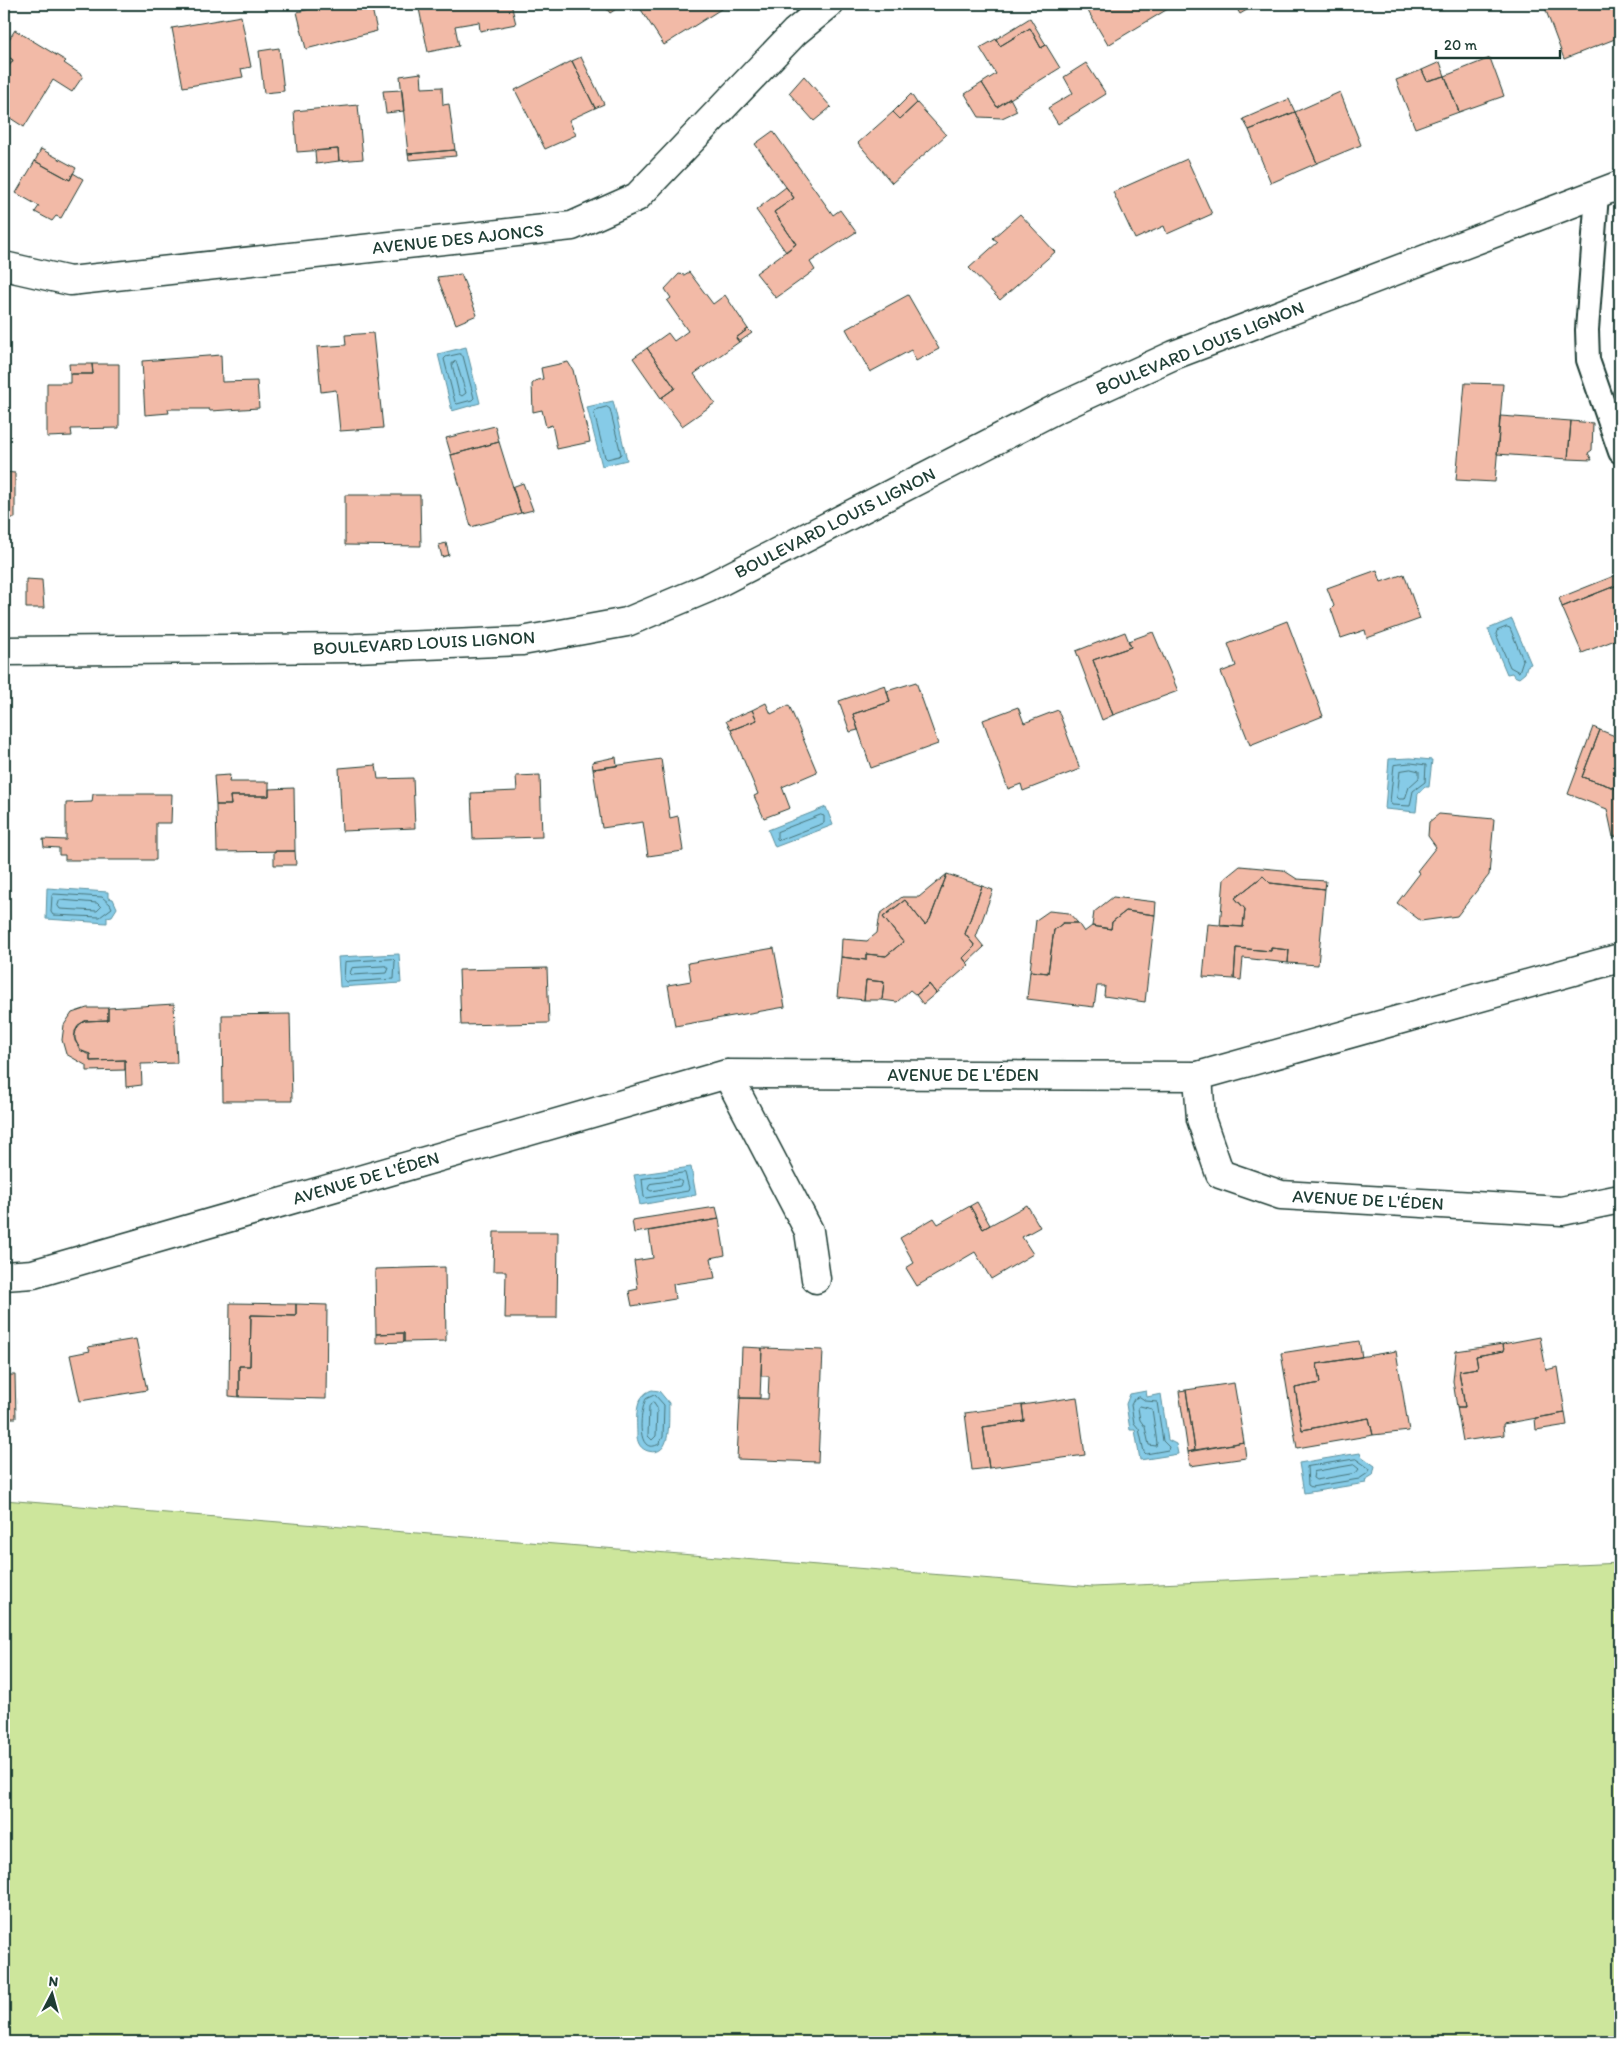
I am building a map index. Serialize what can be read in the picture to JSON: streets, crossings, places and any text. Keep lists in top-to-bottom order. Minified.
{"streets":{"street":["AVENUE DES AJONCS","BOULEVARD LOUIS LIGNON","AVENUE DE L'ÉDEN"]},"scale_bar":"20 m","north":"top"}
